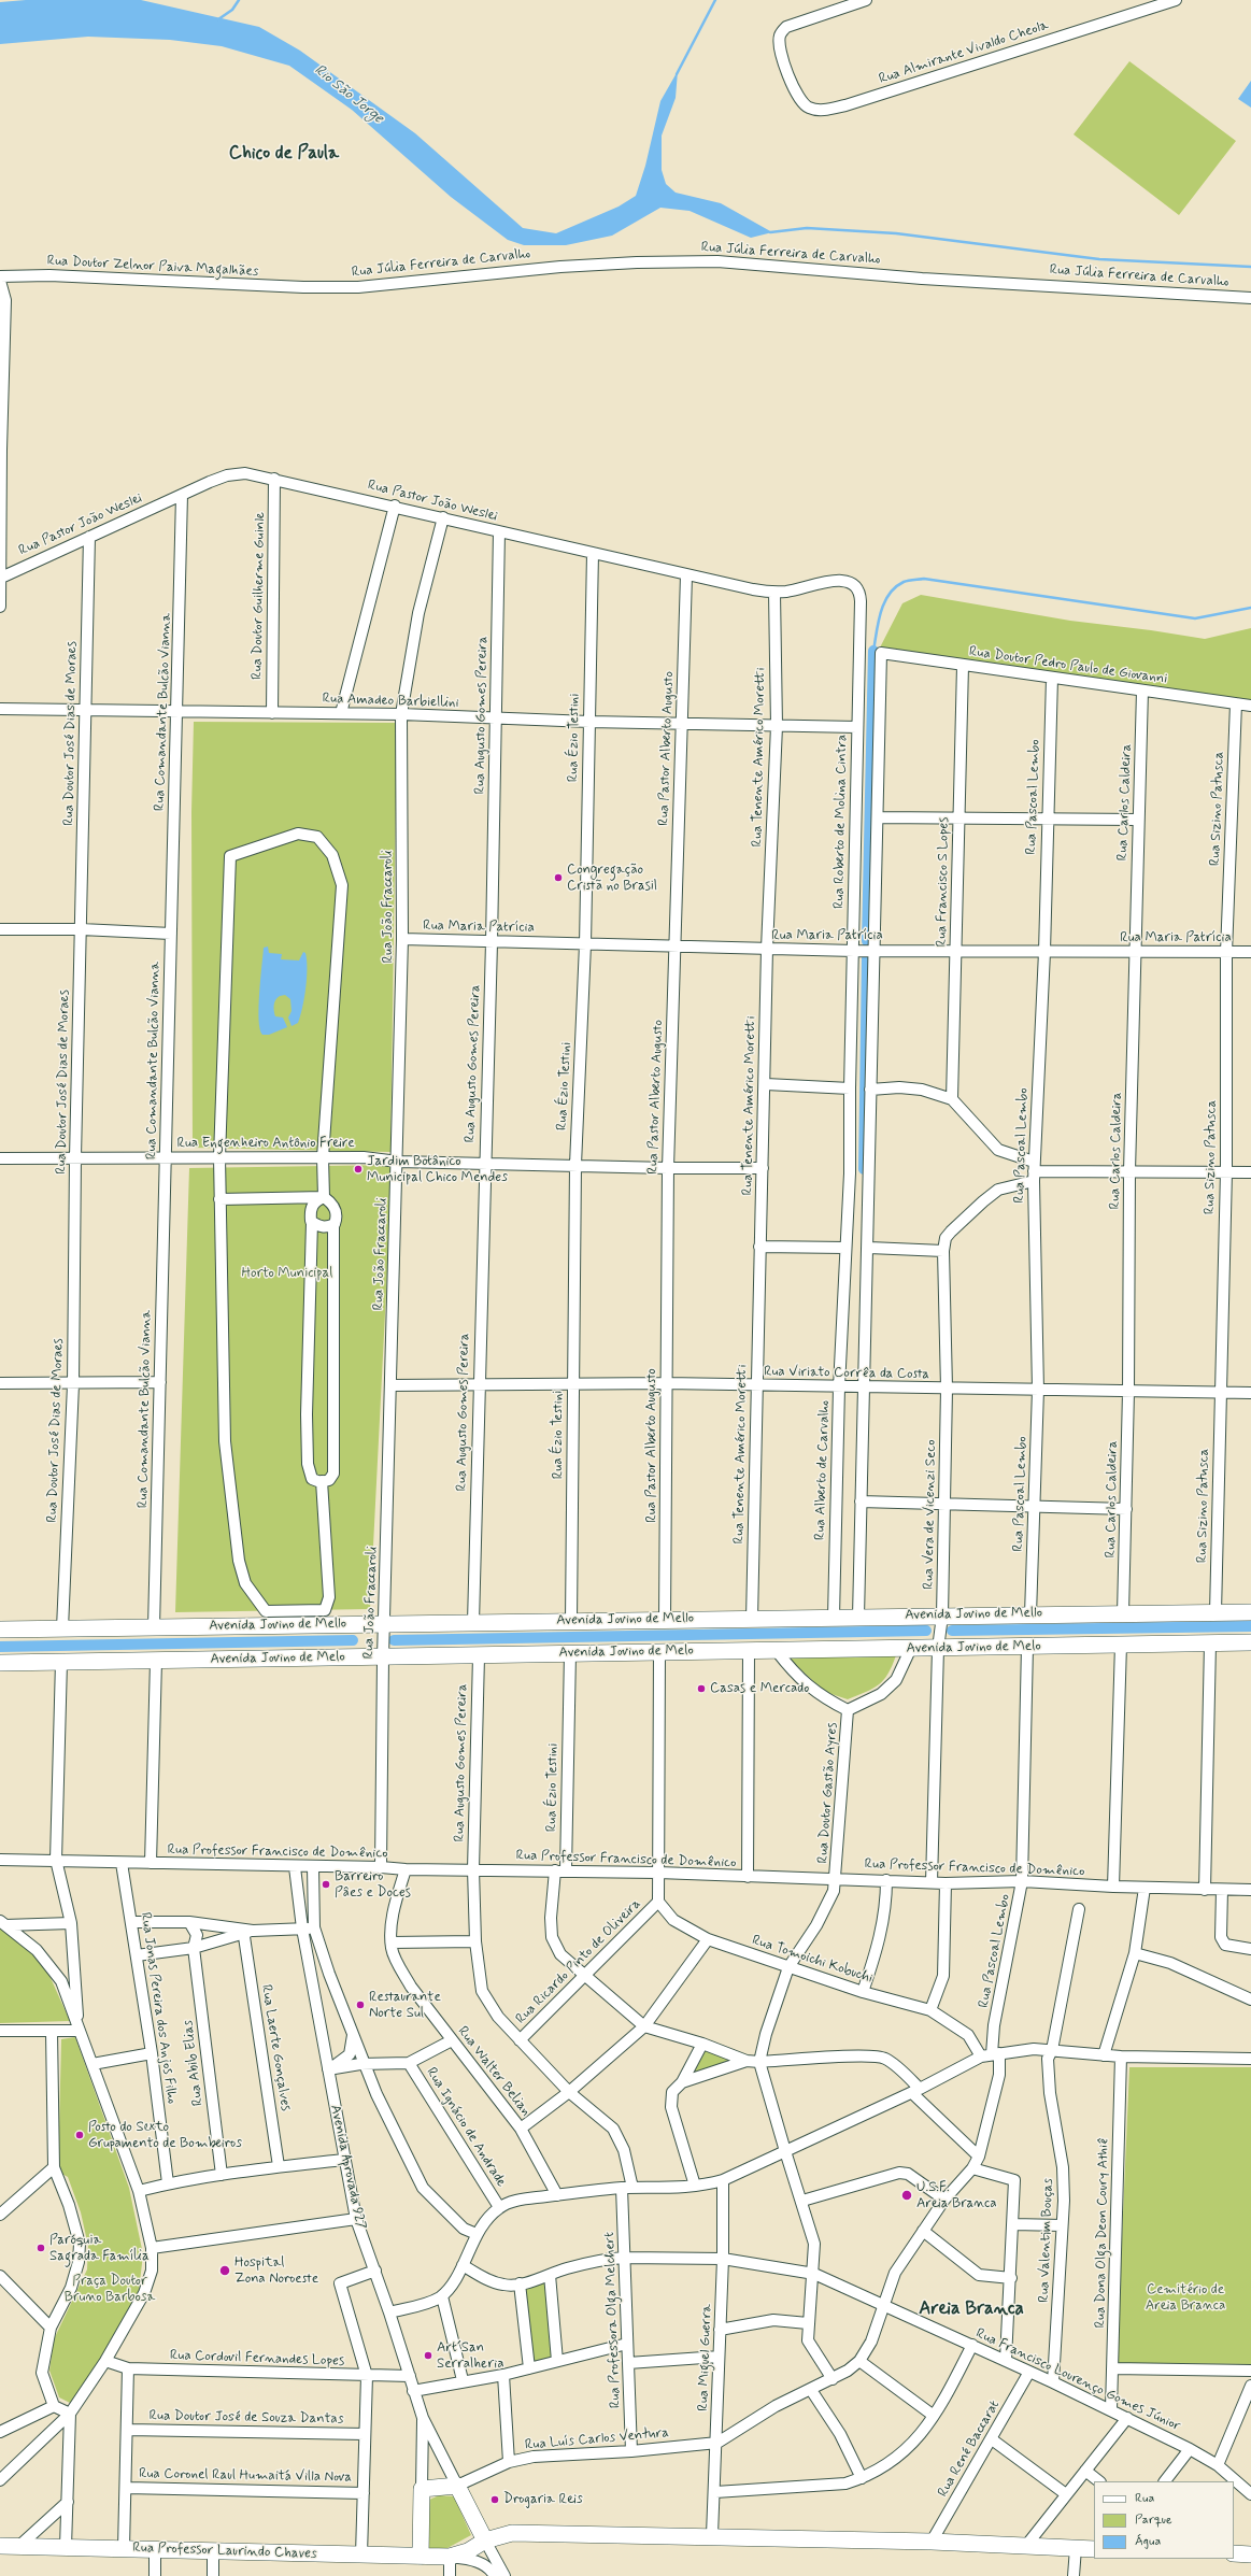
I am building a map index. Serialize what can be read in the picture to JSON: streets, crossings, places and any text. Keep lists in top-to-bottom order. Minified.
{"streets":{"main road":["Avenida Jovino de Mello","Avenida Jovino de Melo","Avenida Aprovada 927","Rua Professor Laurindo Chaves"],"street":["Rua Almirante Vivaldo Cheola","Rua Júlia Ferreira de Carvalho","Rua Doutor Zelnor Paiva Magalhães","Rua Pastor João Weslei","Rua Doutor Guilherme Guinle","Rua Doutor Pedro Paulo de Giovanni","Rua Amadeo Barbiellini","Rua Comandante Bulcão Vianna","Rua Augusto Gomes Pereira","Rua Doutor José Dias de Moraes","Rua Ézio Testini","Rua Pastor Alberto Augusto","Rua Tenente Américo Moretti","Rua Pascoal Lembo","Rua Carlos Caldeira","Rua Sizino Patusca","Rua Roberto de Molina Cintra","Rua Francisco S Lopes","Rua João Fraccaroli","Rua Maria Patrícia","Rua Engenheiro Antônio Freire","Rua Viriato Corrêa da Costa","Rua Alberto de Carvalho","Rua Vera de Vicenzi Seco","Rua Doutor Gastão Ayres","Rua Professor Francisco de Domênico","Rua Tomoichi Kobuchi","Rua Ricardo Pinto de Oliveira","Rua Jonas Pereira dos Anjos Filho","Rua Laerte Gonçalves","Rua Abib Elias","Rua Walter Belian","Rua Ignácio de Andrade","Rua Dona Olga Deon Coury Athiê","Rua Valentim Bouças","Rua Professora Olga Melchert","Rua Miguel Guerra","Rua Cordovil Fernandes Lopes","Rua Francisco Lourenço Gomes Júnior","Rua Doutor José de Souza Dantas","Rua Luís Carlos Ventura","Rua René Baccarat","Rua Coronel Raul Humaitá Villa Nova"]},"crossings":[["Rua Júlia Ferreira de Carvalho","Rua Doutor Zelnor Paiva Magalhães"],["Rua Pastor João Weslei","Rua Doutor Guilherme Guinle"],["Rua Pastor João Weslei","Rua Comandante Bulcão Vianna"],["Rua Pastor João Weslei","Rua Augusto Gomes Pereira"],["Rua Pastor João Weslei","Rua Doutor José Dias de Moraes"],["Rua Pastor João Weslei","Rua Ézio Testini"],["Rua Pastor João Weslei","Rua Pastor Alberto Augusto"],["Rua Pastor João Weslei","Rua Tenente Américo Moretti"],["Rua Pastor João Weslei","Rua Roberto de Molina Cintra"],["Rua Pastor João Weslei","Rua João Fraccaroli"],["Rua Doutor Guilherme Guinle","Rua Amadeo Barbiellini"],["Rua Doutor Pedro Paulo de Giovanni","Rua Pascoal Lembo"],["Rua Doutor Pedro Paulo de Giovanni","Rua Carlos Caldeira"],["Rua Doutor Pedro Paulo de Giovanni","Rua Sizino Patusca"],["Rua Doutor Pedro Paulo de Giovanni","Rua Francisco S Lopes"],["Rua Amadeo Barbiellini","Rua Comandante Bulcão Vianna"],["Rua Amadeo Barbiellini","Rua Augusto Gomes Pereira"],["Rua Amadeo Barbiellini","Rua Doutor José Dias de Moraes"],["Rua Amadeo Barbiellini","Rua Ézio Testini"],["Rua Amadeo Barbiellini","Rua Pastor Alberto Augusto"],["Rua Amadeo Barbiellini","Rua Tenente Américo Moretti"],["Rua Amadeo Barbiellini","Rua Roberto de Molina Cintra"],["Rua Amadeo Barbiellini","Rua João Fraccaroli"],["Rua Comandante Bulcão Vianna","Rua Engenheiro Antônio Freire"],["Rua Comandante Bulcão Vianna","Avenida Jovino de Mello"],["Rua Augusto Gomes Pereira","Rua Maria Patrícia"],["Rua Augusto Gomes Pereira","Rua Engenheiro Antônio Freire"],["Rua Augusto Gomes Pereira","Rua Viriato Corrêa da Costa"],["Rua Augusto Gomes Pereira","Avenida Jovino de Mello"],["Rua Augusto Gomes Pereira","Avenida Jovino de Melo"],["Rua Augusto Gomes Pereira","Rua Professor Francisco de Domênico"],["Rua Augusto Gomes Pereira","Rua Ricardo Pinto de Oliveira"],["Rua Augusto Gomes Pereira","Rua Professora Olga Melchert"],["Rua Doutor José Dias de Moraes","Rua Engenheiro Antônio Freire"],["Rua Doutor José Dias de Moraes","Avenida Jovino de Mello"],["Rua Ézio Testini","Rua Maria Patrícia"],["Rua Ézio Testini","Rua Engenheiro Antônio Freire"],["Rua Ézio Testini","Rua Viriato Corrêa da Costa"],["Rua Ézio Testini","Avenida Jovino de Mello"],["Rua Ézio Testini","Avenida Jovino de Melo"],["Rua Ézio Testini","Rua Professor Francisco de Domênico"],["Rua Ézio Testini","Rua Ricardo Pinto de Oliveira"],["Rua Pastor Alberto Augusto","Rua Maria Patrícia"],["Rua Pastor Alberto Augusto","Rua Engenheiro Antônio Freire"],["Rua Pastor Alberto Augusto","Rua Viriato Corrêa da Costa"],["Rua Pastor Alberto Augusto","Avenida Jovino de Mello"],["Rua Tenente Américo Moretti","Rua Maria Patrícia"],["Rua Tenente Américo Moretti","Rua Engenheiro Antônio Freire"],["Rua Tenente Américo Moretti","Rua Viriato Corrêa da Costa"],["Rua Tenente Américo Moretti","Avenida Jovino de Mello"],["Rua Pascoal Lembo","Rua Maria Patrícia"],["Rua Pascoal Lembo","Rua Viriato Corrêa da Costa"],["Rua Pascoal Lembo","Avenida Jovino de Mello"],["Rua Pascoal Lembo","Avenida Jovino de Melo"],["Rua Pascoal Lembo","Rua Professor Francisco de Domênico"],["Rua Pascoal Lembo","Rua Tomoichi Kobuchi"],["Rua Pascoal Lembo","Rua Francisco Lourenço Gomes Júnior"],["Rua Carlos Caldeira","Rua Maria Patrícia"],["Rua Carlos Caldeira","Rua Viriato Corrêa da Costa"],["Rua Carlos Caldeira","Avenida Jovino de Mello"],["Rua Sizino Patusca","Rua Maria Patrícia"],["Rua Sizino Patusca","Rua Viriato Corrêa da Costa"],["Rua Sizino Patusca","Avenida Jovino de Mello"],["Rua Roberto de Molina Cintra","Rua Maria Patrícia"],["Rua Roberto de Molina Cintra","Rua Alberto de Carvalho"],["Rua Francisco S Lopes","Rua Maria Patrícia"],["Rua João Fraccaroli","Rua Maria Patrícia"],["Rua João Fraccaroli","Rua Engenheiro Antônio Freire"],["Rua João Fraccaroli","Rua Viriato Corrêa da Costa"],["Rua João Fraccaroli","Avenida Jovino de Mello"],["Rua João Fraccaroli","Avenida Jovino de Melo"],["Rua João Fraccaroli","Rua Professor Francisco de Domênico"],["Rua Viriato Corrêa da Costa","Rua Alberto de Carvalho"],["Rua Viriato Corrêa da Costa","Rua Vera de Vicenzi Seco"],["Rua Alberto de Carvalho","Avenida Jovino de Mello"],["Rua Vera de Vicenzi Seco","Avenida Jovino de Mello"],["Rua Vera de Vicenzi Seco","Avenida Jovino de Melo"],["Rua Vera de Vicenzi Seco","Rua Professor Francisco de Domênico"],["Rua Doutor Gastão Ayres","Rua Professor Francisco de Domênico"],["Rua Doutor Gastão Ayres","Rua Tomoichi Kobuchi"],["Rua Professor Francisco de Domênico","Rua Jonas Pereira dos Anjos Filho"],["Rua Professor Francisco de Domênico","Rua Walter Belian"],["Rua Professor Francisco de Domênico","Avenida Aprovada 927"],["Rua Tomoichi Kobuchi","Rua Ricardo Pinto de Oliveira"],["Rua Ricardo Pinto de Oliveira","Rua Professora Olga Melchert"],["Avenida Aprovada 927","Rua Cordovil Fernandes Lopes"],["Avenida Aprovada 927","Rua Luís Carlos Ventura"],["Avenida Aprovada 927","Rua Professor Laurindo Chaves"],["Rua Dona Olga Deon Coury Athiê","Rua Francisco Lourenço Gomes Júnior"],["Rua Valentim Bouças","Rua Francisco Lourenço Gomes Júnior"],["Rua Professora Olga Melchert","Rua Francisco Lourenço Gomes Júnior"],["Rua Professora Olga Melchert","Rua Luís Carlos Ventura"],["Rua Miguel Guerra","Rua Francisco Lourenço Gomes Júnior"],["Rua Miguel Guerra","Rua Luís Carlos Ventura"],["Rua Miguel Guerra","Rua Professor Laurindo Chaves"],["Rua Francisco Lourenço Gomes Júnior","Rua René Baccarat"],["Rua René Baccarat","Rua Professor Laurindo Chaves"]],"districts":["Chico de Paula","Areia Branca"],"water":["Rio São Jorge"],"parks":["Horto Municipal","Praça Doutor Bruno Barbosa","Cemitério de Areia Branca"],"places":["Congregação Cristã no Brasil","Jardim Botânico Municipal Chico Mendes","Casas e Mercado","Barreiro Pâes e Doces","Restaurante Norte Sul","Posto do Sexto Grupamento de Bombeiros","U.S.F. Areia Branca","Paróquia Sagrada Família","Hospital Zona Noroeste","Art´San Serralheria","Drogaria Reis"],"legend":["Rua","Parque","Água"]}
